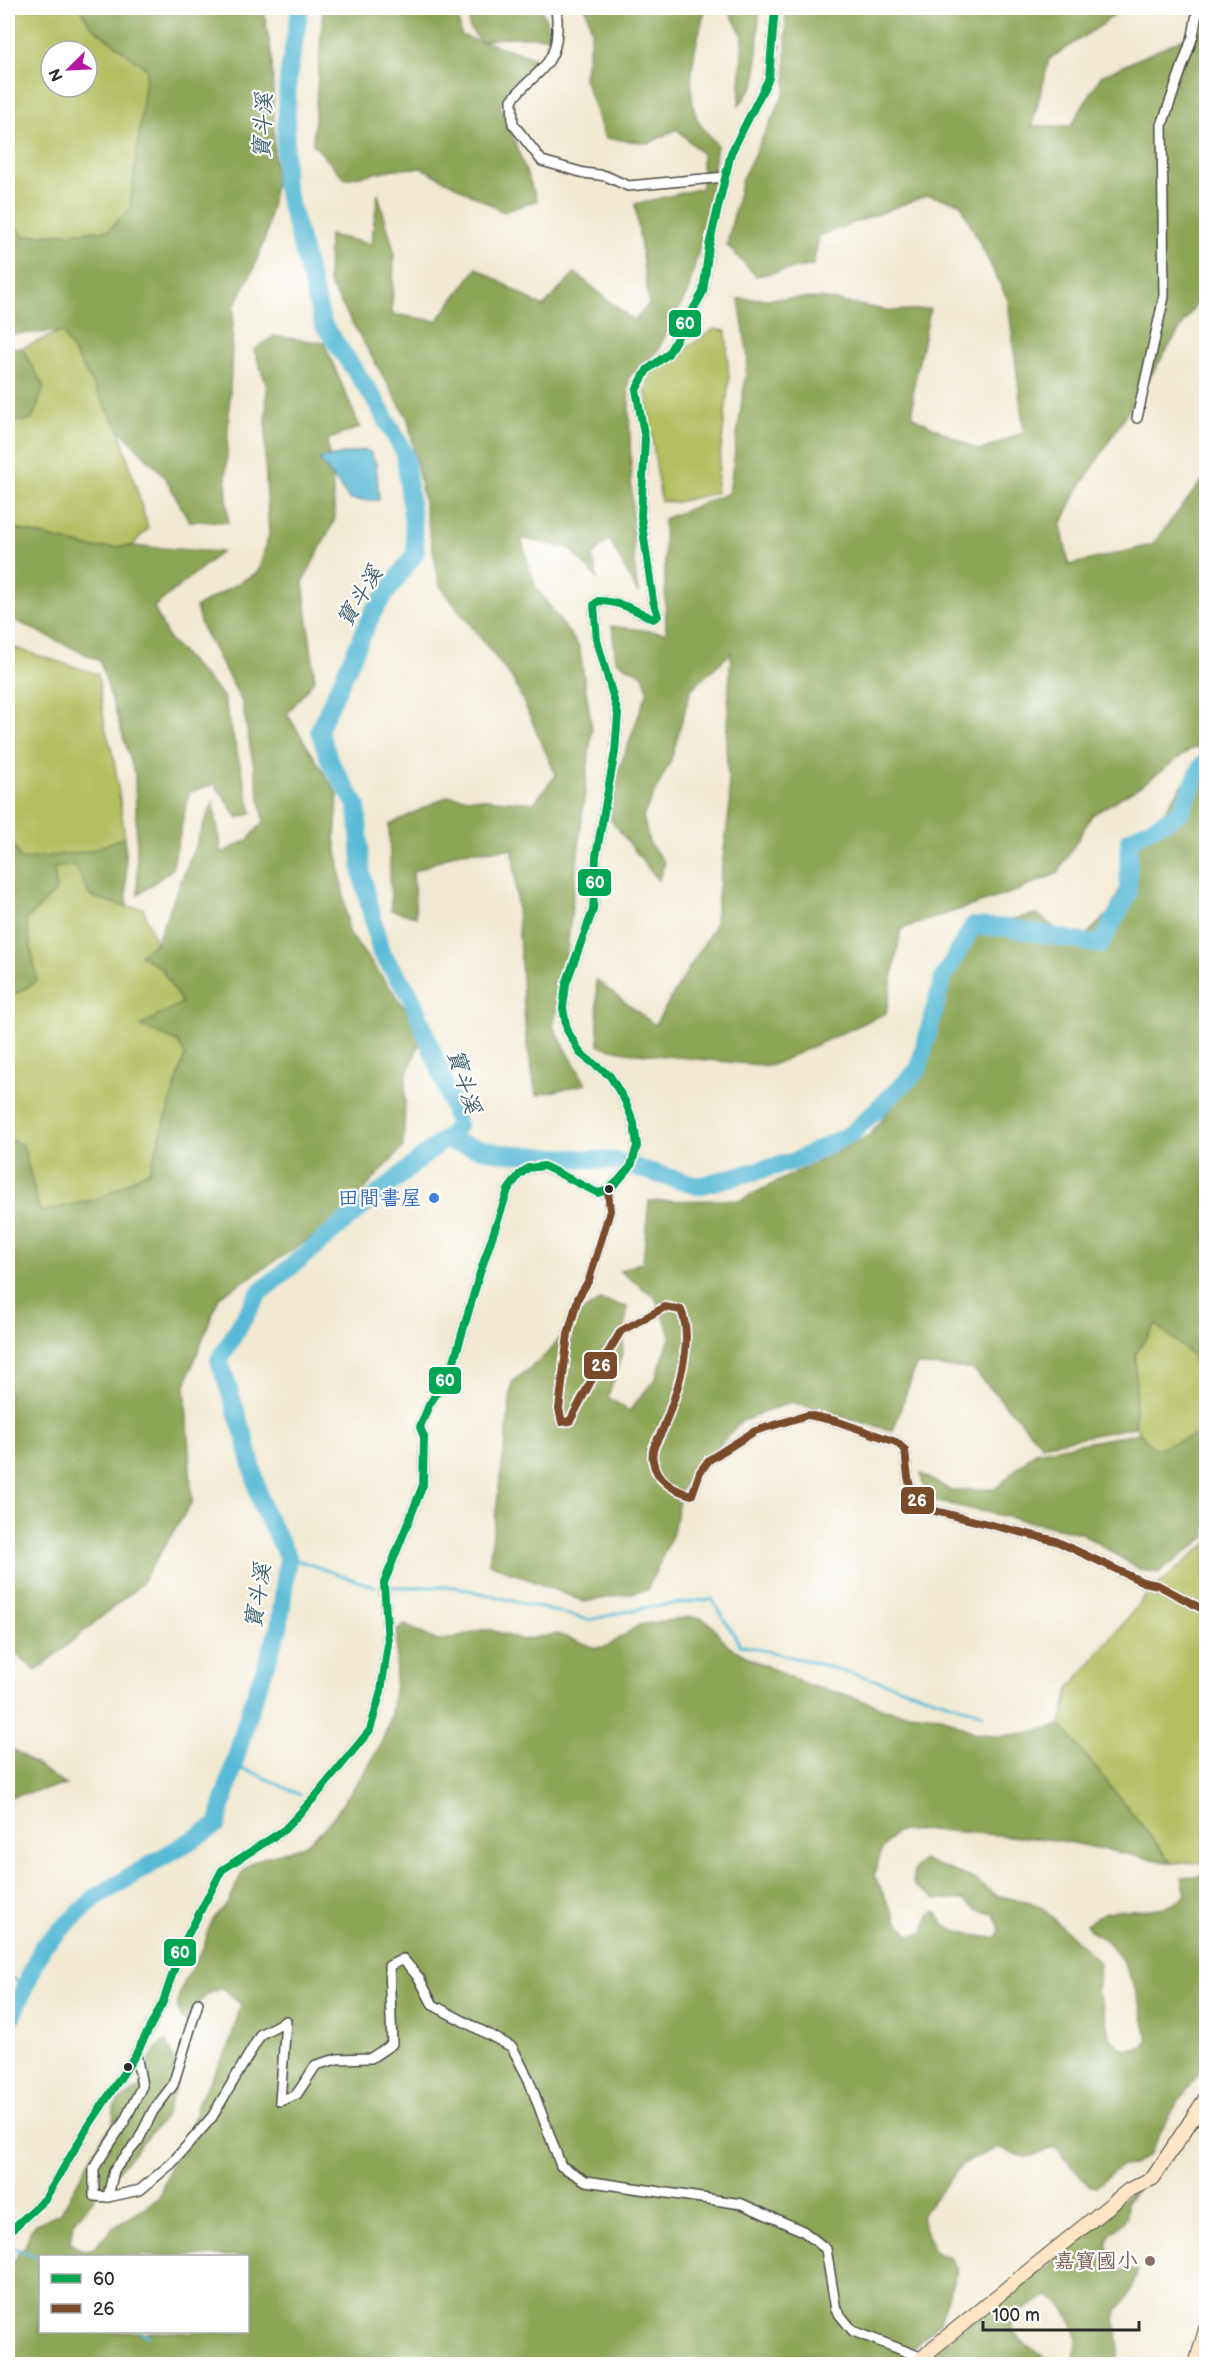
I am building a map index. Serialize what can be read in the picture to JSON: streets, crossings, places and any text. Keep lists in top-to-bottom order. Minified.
{"water":["寶斗溪"],"places":["田間書屋","嘉寶國小"],"lines":["transit line 60","transit line 26"],"legend":["60","26"],"scale_bar":"100 m","north":"bottom left"}
